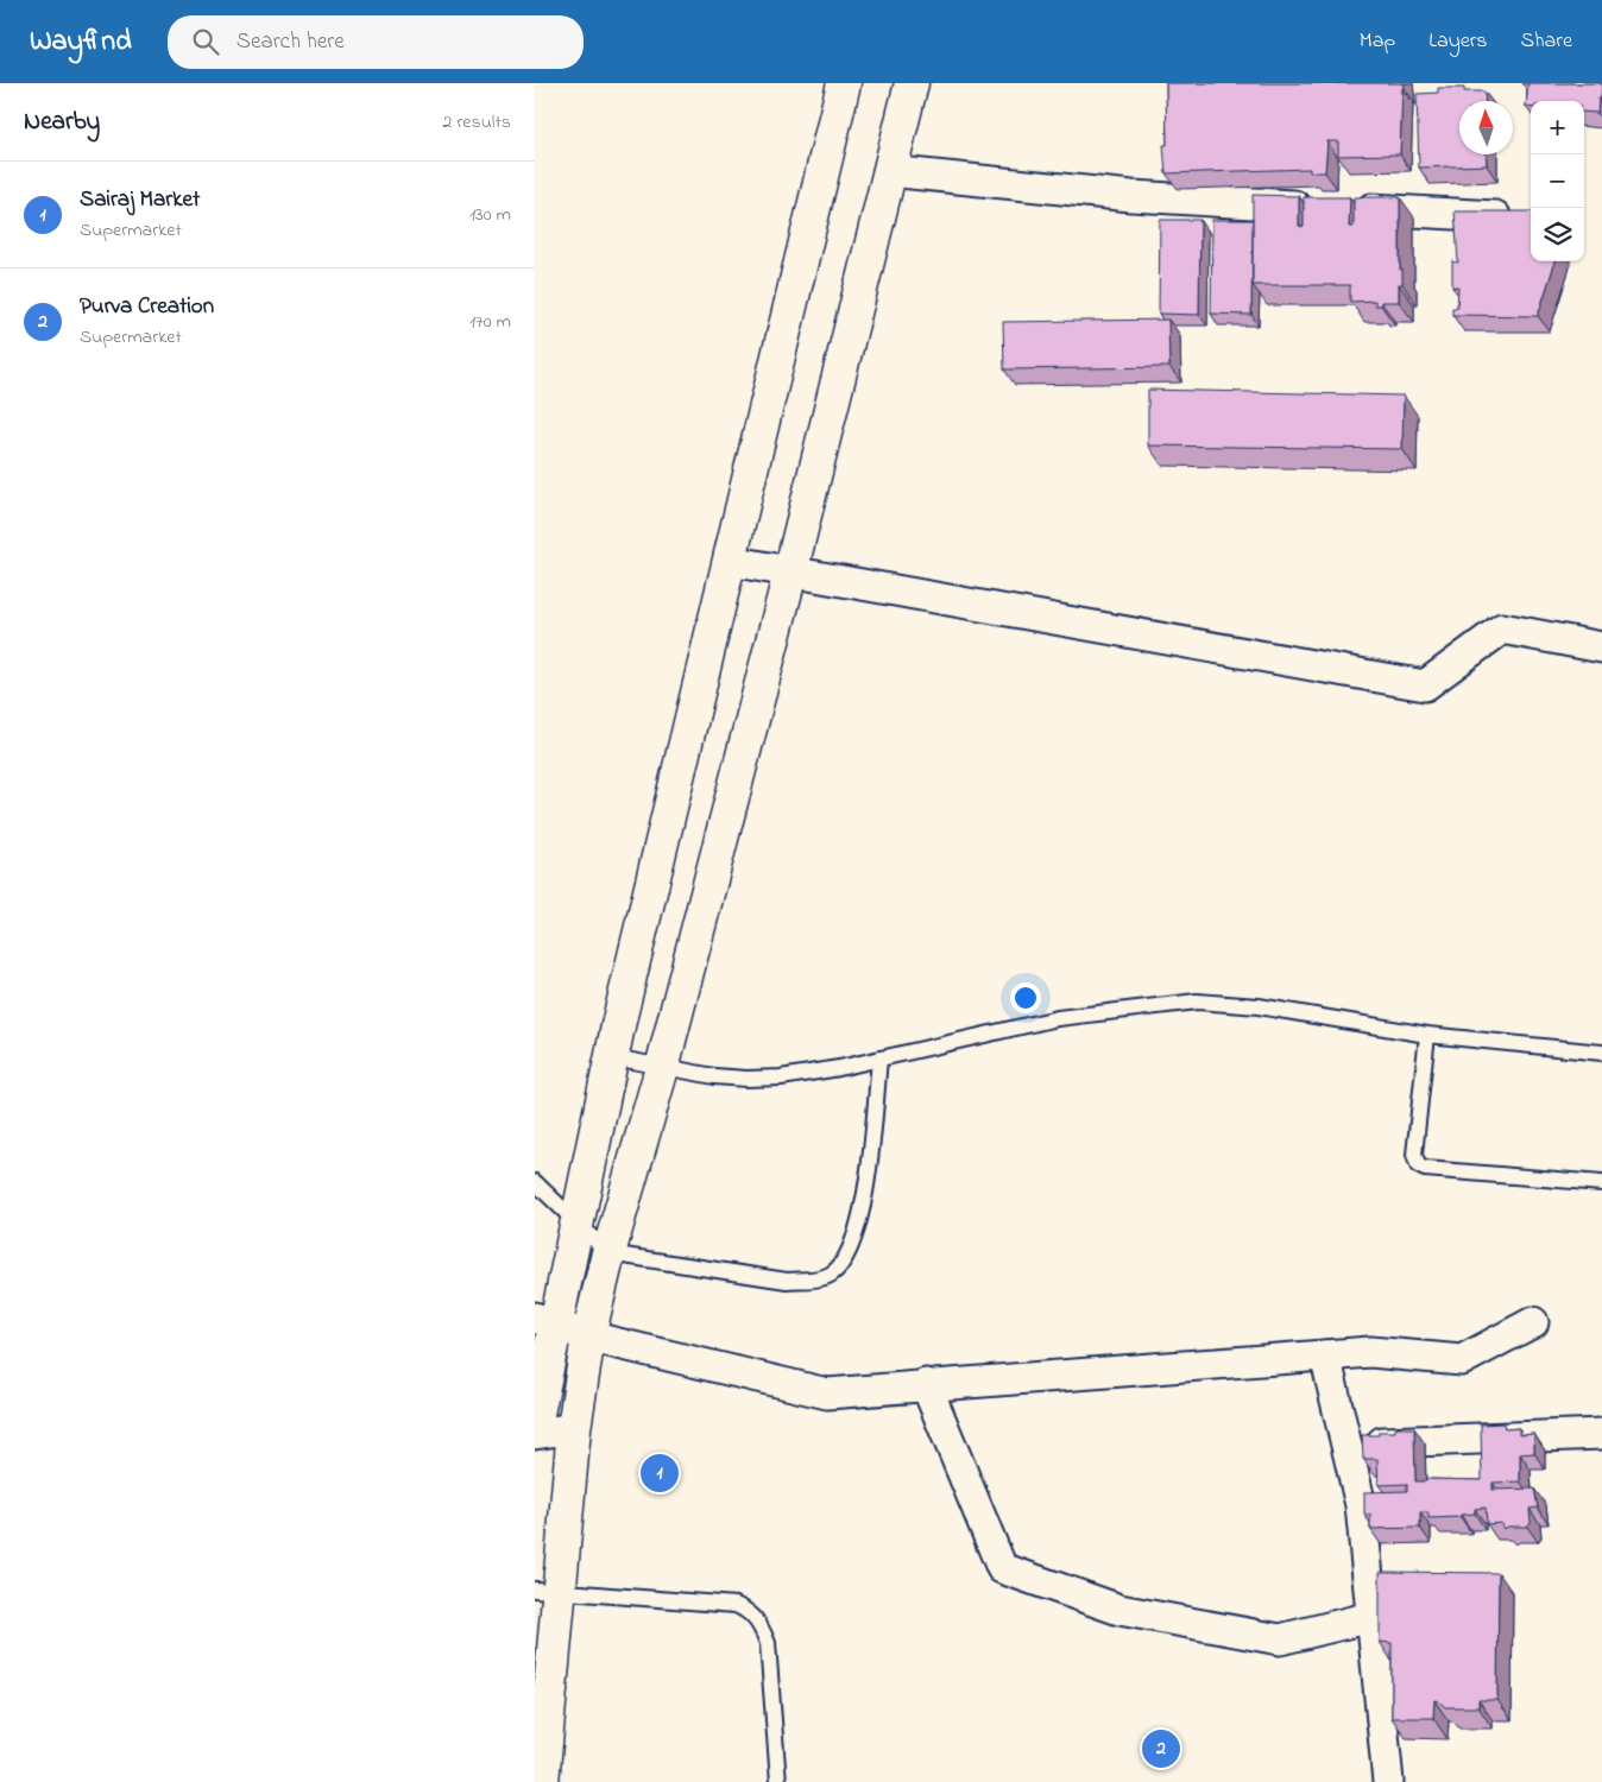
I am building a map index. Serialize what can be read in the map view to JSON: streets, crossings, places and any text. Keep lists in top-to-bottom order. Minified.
{"north":"top","page":{"header":"Wayfind","search":"Search here","nav":["Map","Layers","Share"],"heading":["Nearby","2 results"],"map_buttons":["+","−"],"list":[{"mark":"1","name":"Sairaj Market","note":"Supermarket","value":"130 m"},{"mark":"2","name":"Purva Creation","note":"Supermarket","value":"170 m"}],"pins":["1","2"]}}
